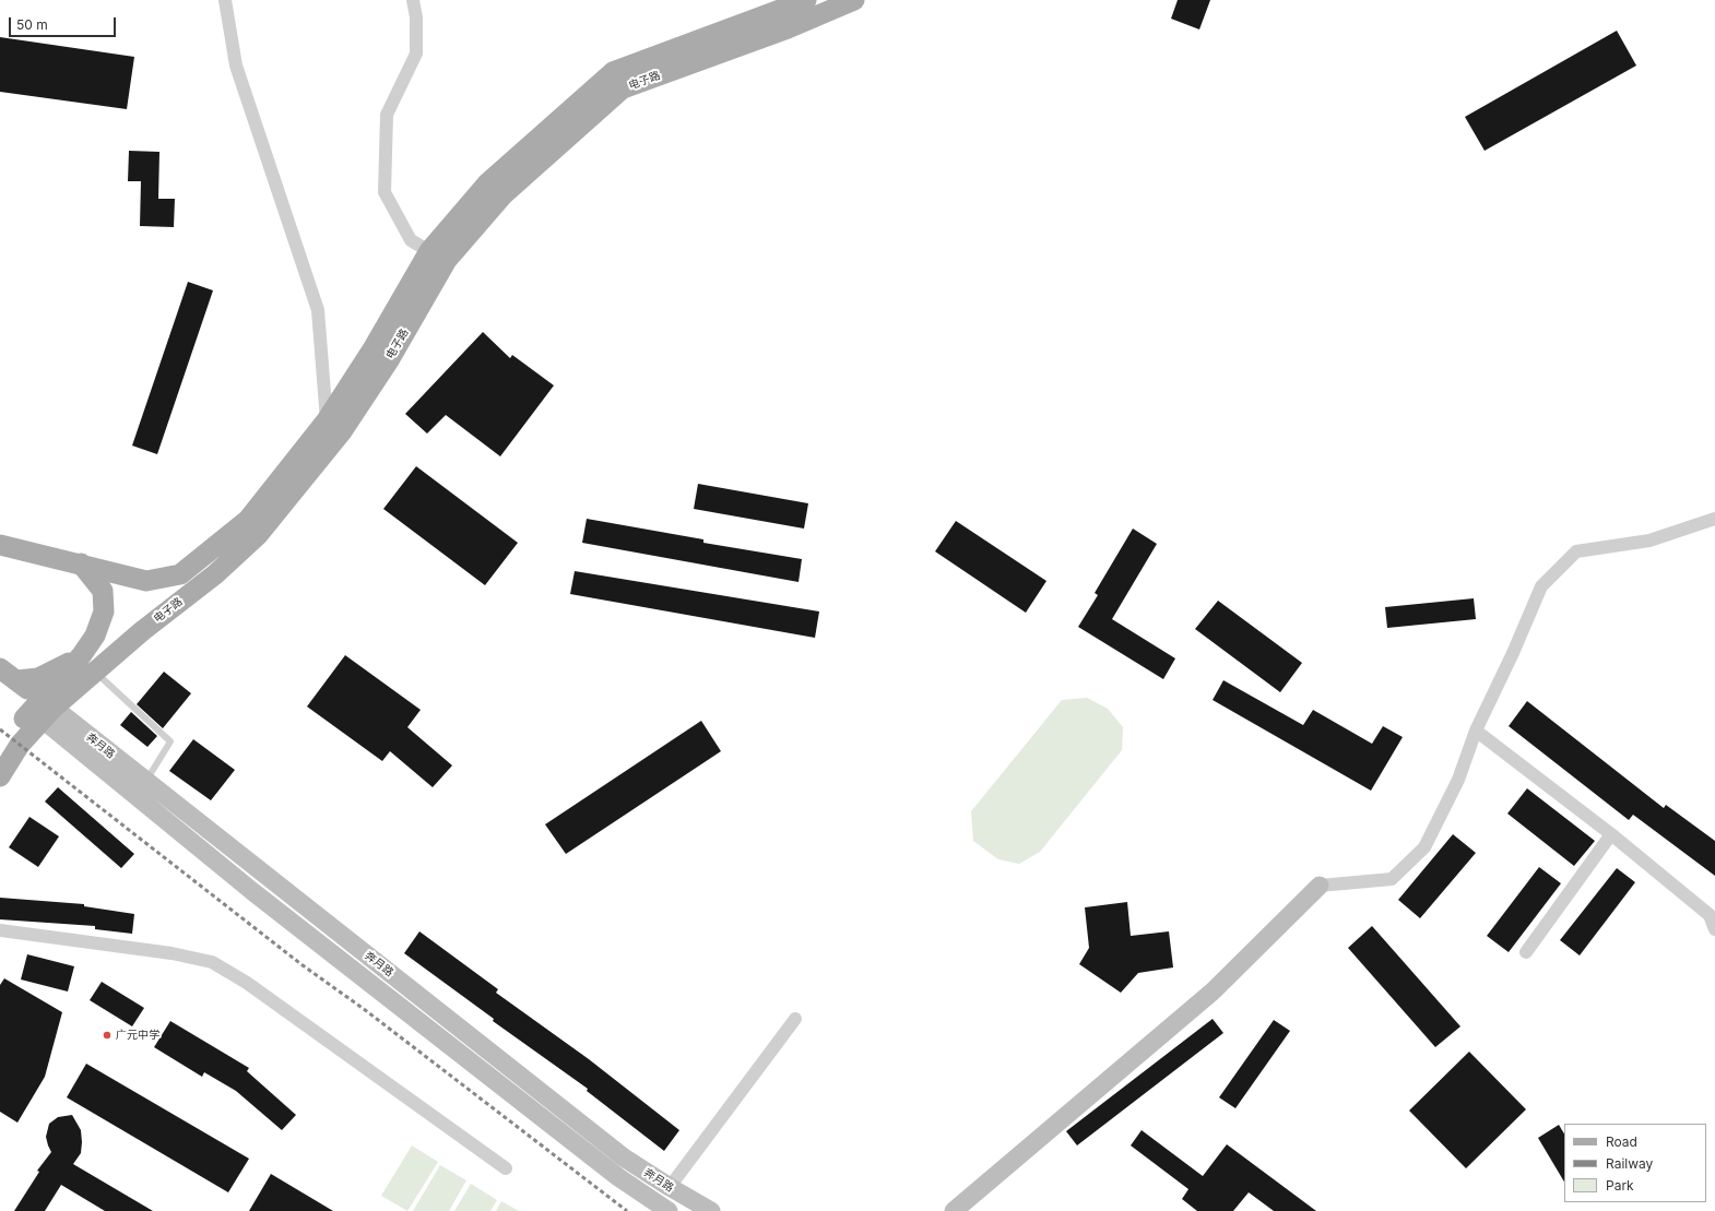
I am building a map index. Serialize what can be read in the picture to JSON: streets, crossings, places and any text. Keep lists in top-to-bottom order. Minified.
{"streets":{"main road":["电子路"],"street":["奔月路"]},"crossings":[["电子路","奔月路"]],"places":["广元中学"],"legend":["Road","Railway","Park"],"scale_bar":"50 m"}
